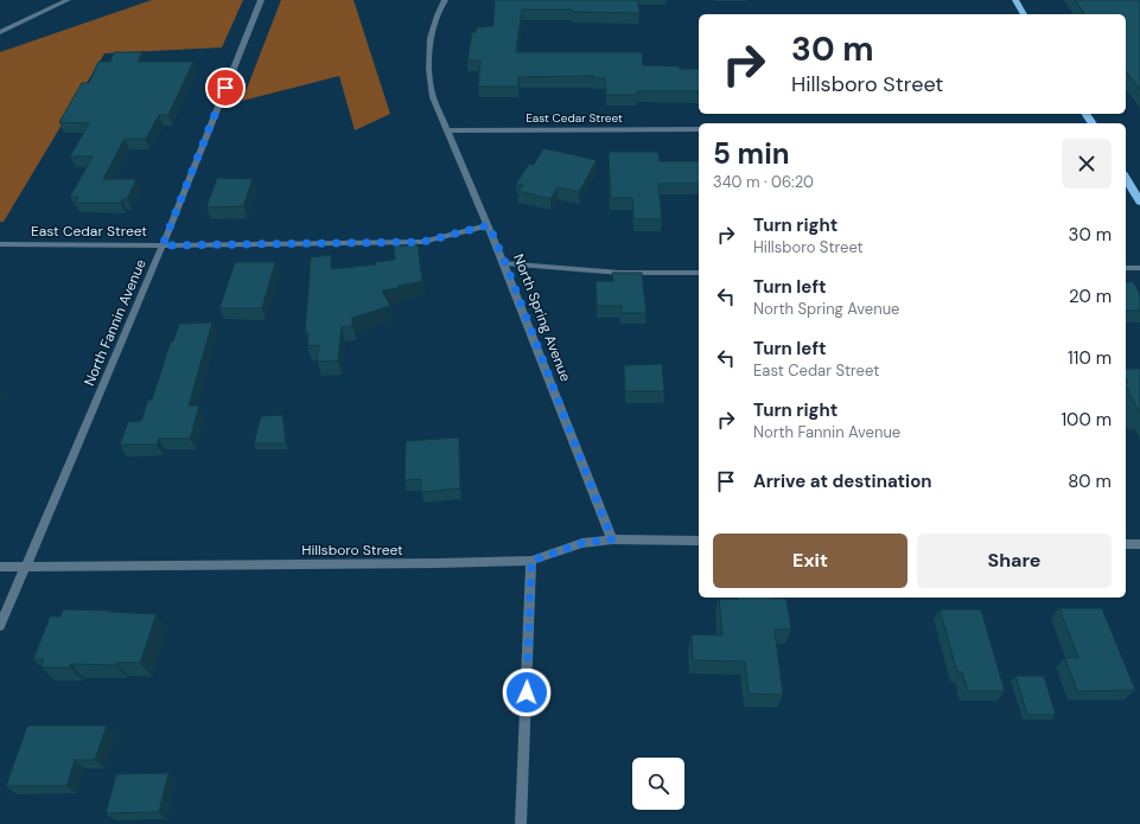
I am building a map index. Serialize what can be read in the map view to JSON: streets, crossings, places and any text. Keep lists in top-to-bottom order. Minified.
{"streets":{"street":["East Cedar Street","North Spring Avenue","North Fannin Avenue","Hillsboro Street"]},"crossings":[["East Cedar Street","North Spring Avenue"],["East Cedar Street","North Fannin Avenue"],["North Spring Avenue","Hillsboro Street"],["North Fannin Avenue","Hillsboro Street"]],"page":{"turn":["30 m","Hillsboro Street"],"heading":["5 min","340 m · 06:20"],"list":[{"name":"Turn right","note":"Hillsboro Street","value":"30 m"},{"name":"Turn left","note":"North Spring Avenue","value":"20 m"},{"name":"Turn left","note":"East Cedar Street","value":"110 m"},{"name":"Turn right","note":"North Fannin Avenue","value":"100 m"},{"name":"Arrive at destination","value":"80 m"}],"buttons":["Exit","Share"]}}
